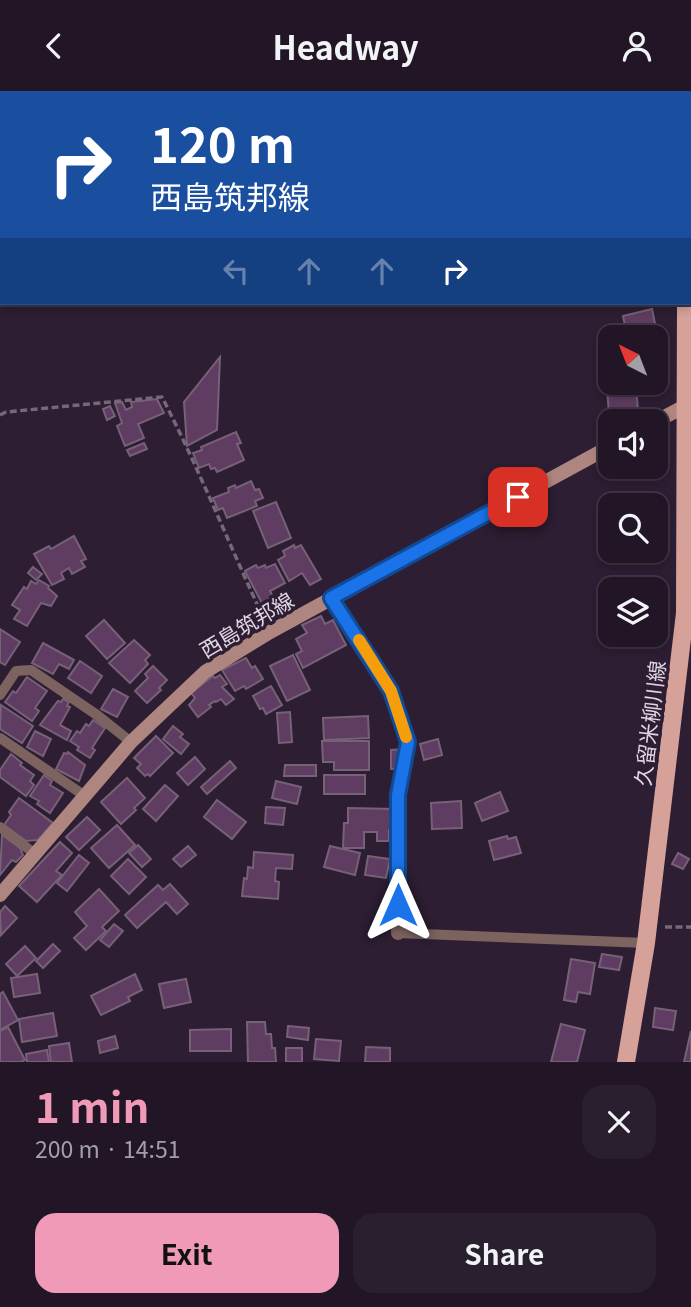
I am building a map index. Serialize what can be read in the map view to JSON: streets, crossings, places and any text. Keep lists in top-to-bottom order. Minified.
{"streets":{"main road":["西島筑邦線","久留米柳川線"]},"north":"top left","page":{"header":"Headway","turn":["120 m","西島筑邦線"],"heading":["1 min","200 m · 14:51"],"buttons":["Exit","Share"]}}
